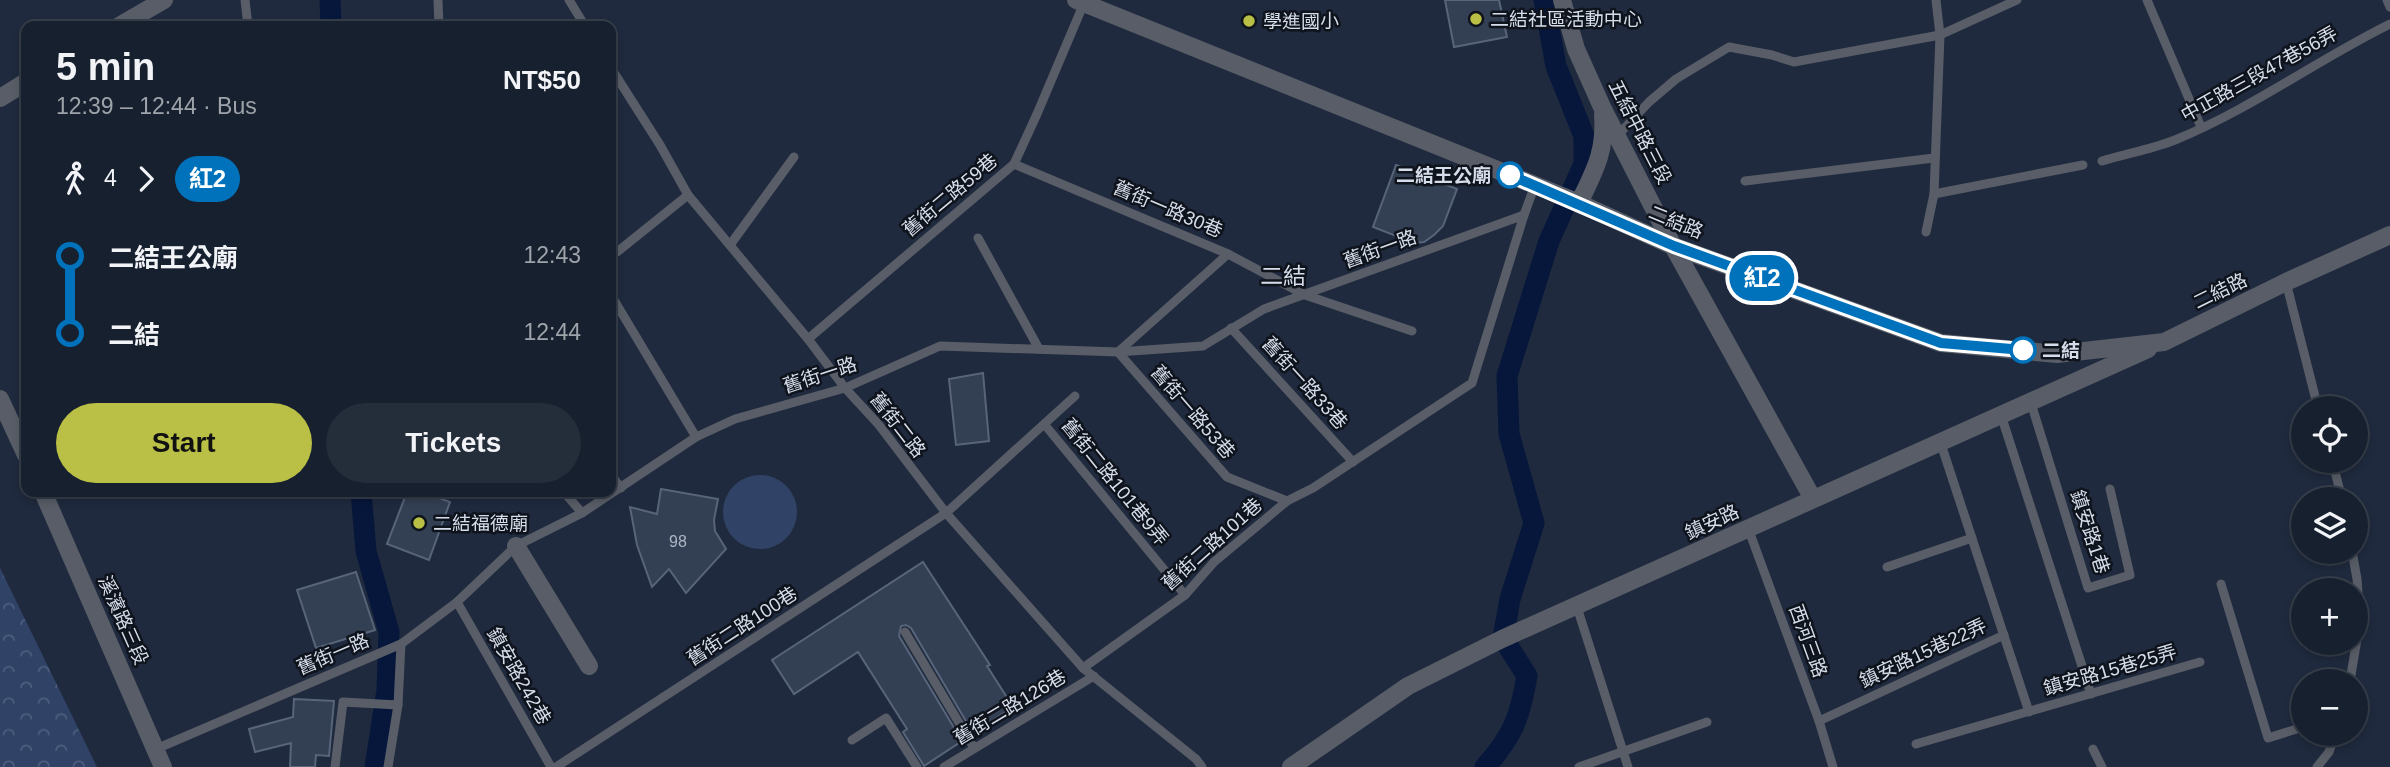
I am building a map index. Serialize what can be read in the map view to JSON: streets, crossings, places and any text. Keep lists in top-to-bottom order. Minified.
{"streets":{"street":["五結中路三段","二結路","鎮安路","溪濱路三段"],"lane":["中正路三段47巷56弄","舊街二路59巷","舊街一路30巷","舊街一路","舊街一路33巷","舊街一路53巷","舊街二路","舊街二路101巷9弄","鎮安路1巷","舊街二路101巷","舊街二路100巷","西河三路","鎮安路15巷22弄","鎮安路15巷25弄","鎮安路242巷","舊街二路126巷"]},"crossings":[["五結中路三段","二結路"],["五結中路三段","鎮安路"],["舊街二路59巷","舊街一路30巷"],["舊街二路59巷","二結路"],["舊街二路59巷","舊街二路"],["舊街一路30巷","舊街一路"],["二結路","鎮安路"],["舊街一路","舊街一路33巷"],["舊街一路","舊街一路53巷"],["舊街一路","舊街二路"],["舊街一路","舊街二路101巷"],["舊街一路","溪濱路三段"],["舊街一路","鎮安路242巷"],["舊街一路33巷","舊街二路101巷"],["舊街一路53巷","舊街二路101巷"],["舊街二路","舊街二路101巷"],["舊街二路","舊街二路100巷"],["舊街二路","舊街二路126巷"],["舊街二路101巷9弄","舊街二路101巷"],["舊街二路101巷9弄","舊街二路100巷"],["鎮安路","鎮安路1巷"],["鎮安路","西河三路"],["鎮安路","鎮安路15巷22弄"],["舊街二路100巷","鎮安路242巷"],["西河三路","鎮安路15巷22弄"],["鎮安路15巷22弄","鎮安路15巷25弄"]],"districts":["二結"],"places":["二結社區活動中心","學進國小","二結王公廟","二結","二結福德廟"],"lines":["bus line 紅2"],"house_numbers":["98"],"page":{"on_map":"紅2","heading":["5 min","12:39 – 12:44 · Bus","NT$50"],"legs":["4","紅2"],"list":[{"name":"二結王公廟","value":"12:43"},{"name":"二結","value":"12:44"}],"buttons":["Start","Tickets"],"map_buttons":["+","−"]}}
